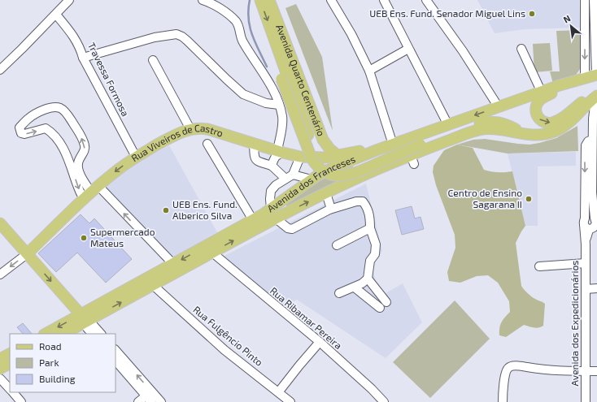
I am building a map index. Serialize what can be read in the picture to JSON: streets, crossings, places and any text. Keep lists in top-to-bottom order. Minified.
{"streets":{"main road":["Avenida Quarto Centenário","Rua Viveiros de Castro","Avenida dos Franceses"],"street":["Travessa Formosa","Rua Ribamar Pereira","Avenida dos Expedicionários","Rua Fulgêncio Pinto"]},"crossings":[["Travessa Formosa","Rua Viveiros de Castro"],["Avenida Quarto Centenário","Rua Viveiros de Castro"],["Rua Viveiros de Castro","Avenida dos Franceses"],["Avenida dos Franceses","Rua Ribamar Pereira"],["Avenida dos Franceses","Rua Fulgêncio Pinto"]],"places":["UEB Ens. Fund. Senador Miguel Lins","Centro de Ensino Sagarana II","UEB Ens. Fund. Alberico Silva","Supermercado Mateus"],"legend":["Road","Park","Building"],"north":"top left"}
